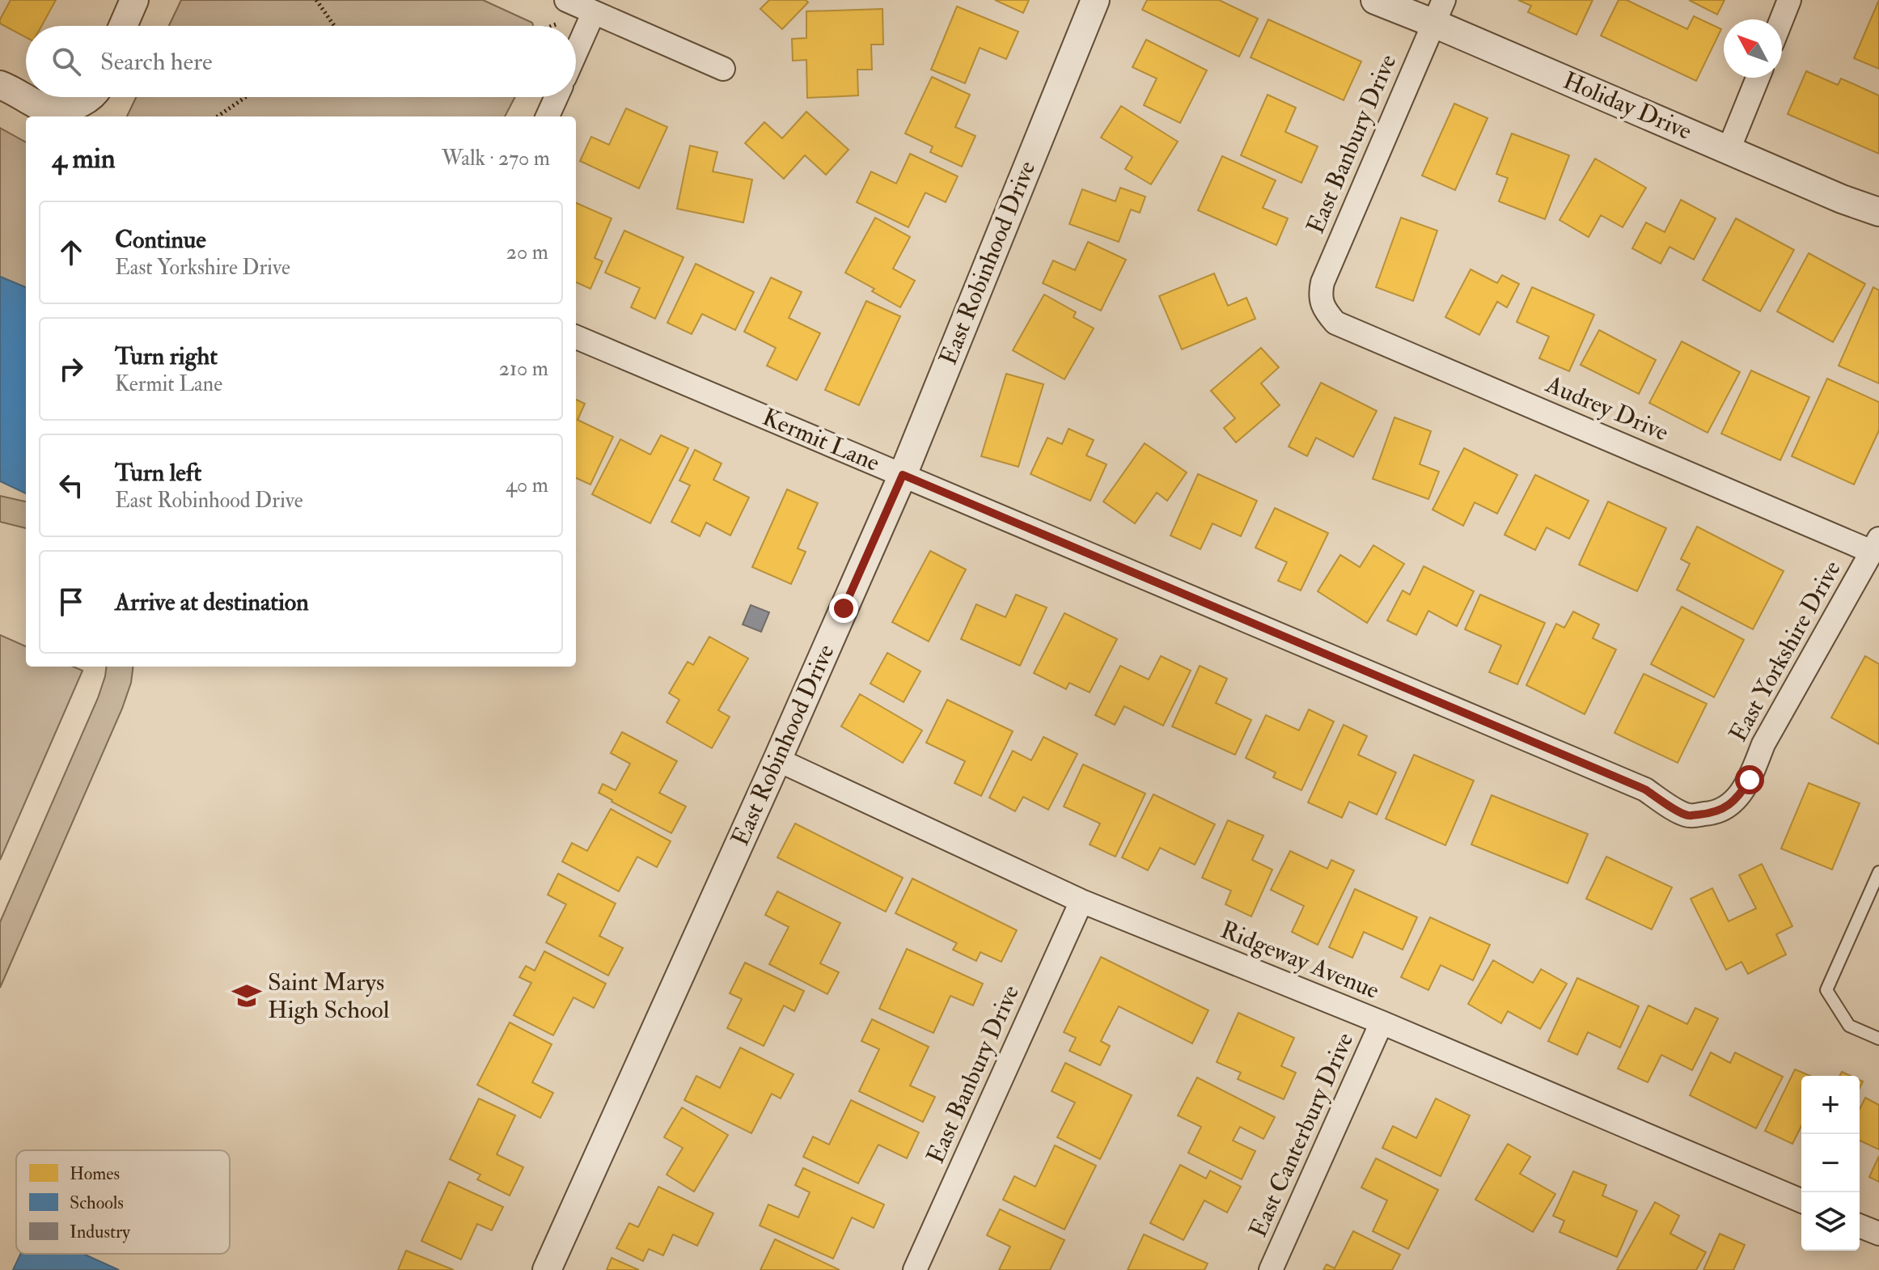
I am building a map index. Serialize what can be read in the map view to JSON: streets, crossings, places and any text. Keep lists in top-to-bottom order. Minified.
{"streets":{"street":["Holiday Drive","East Banbury Drive","East Robinhood Drive","Audrey Drive","Kermit Lane","East Yorkshire Drive","Ridgeway Avenue","East Canterbury Drive"]},"crossings":[["Holiday Drive","East Banbury Drive"],["East Banbury Drive","Audrey Drive"],["East Banbury Drive","Ridgeway Avenue"],["East Robinhood Drive","Kermit Lane"],["East Robinhood Drive","Ridgeway Avenue"],["Audrey Drive","East Yorkshire Drive"],["Kermit Lane","East Yorkshire Drive"],["Ridgeway Avenue","East Canterbury Drive"]],"places":{"school or university":["Saint Marys High School"]},"legend":["Homes","Schools","Industry"],"north":"top left","page":{"search":"Search here","heading":["4 min","Walk · 270 m"],"list":[["Continue","East Yorkshire Drive","20 m"],["Turn right","Kermit Lane","210 m"],["Turn left","East Robinhood Drive","40 m"],"Arrive at destination"],"map_buttons":["+","−"]}}
